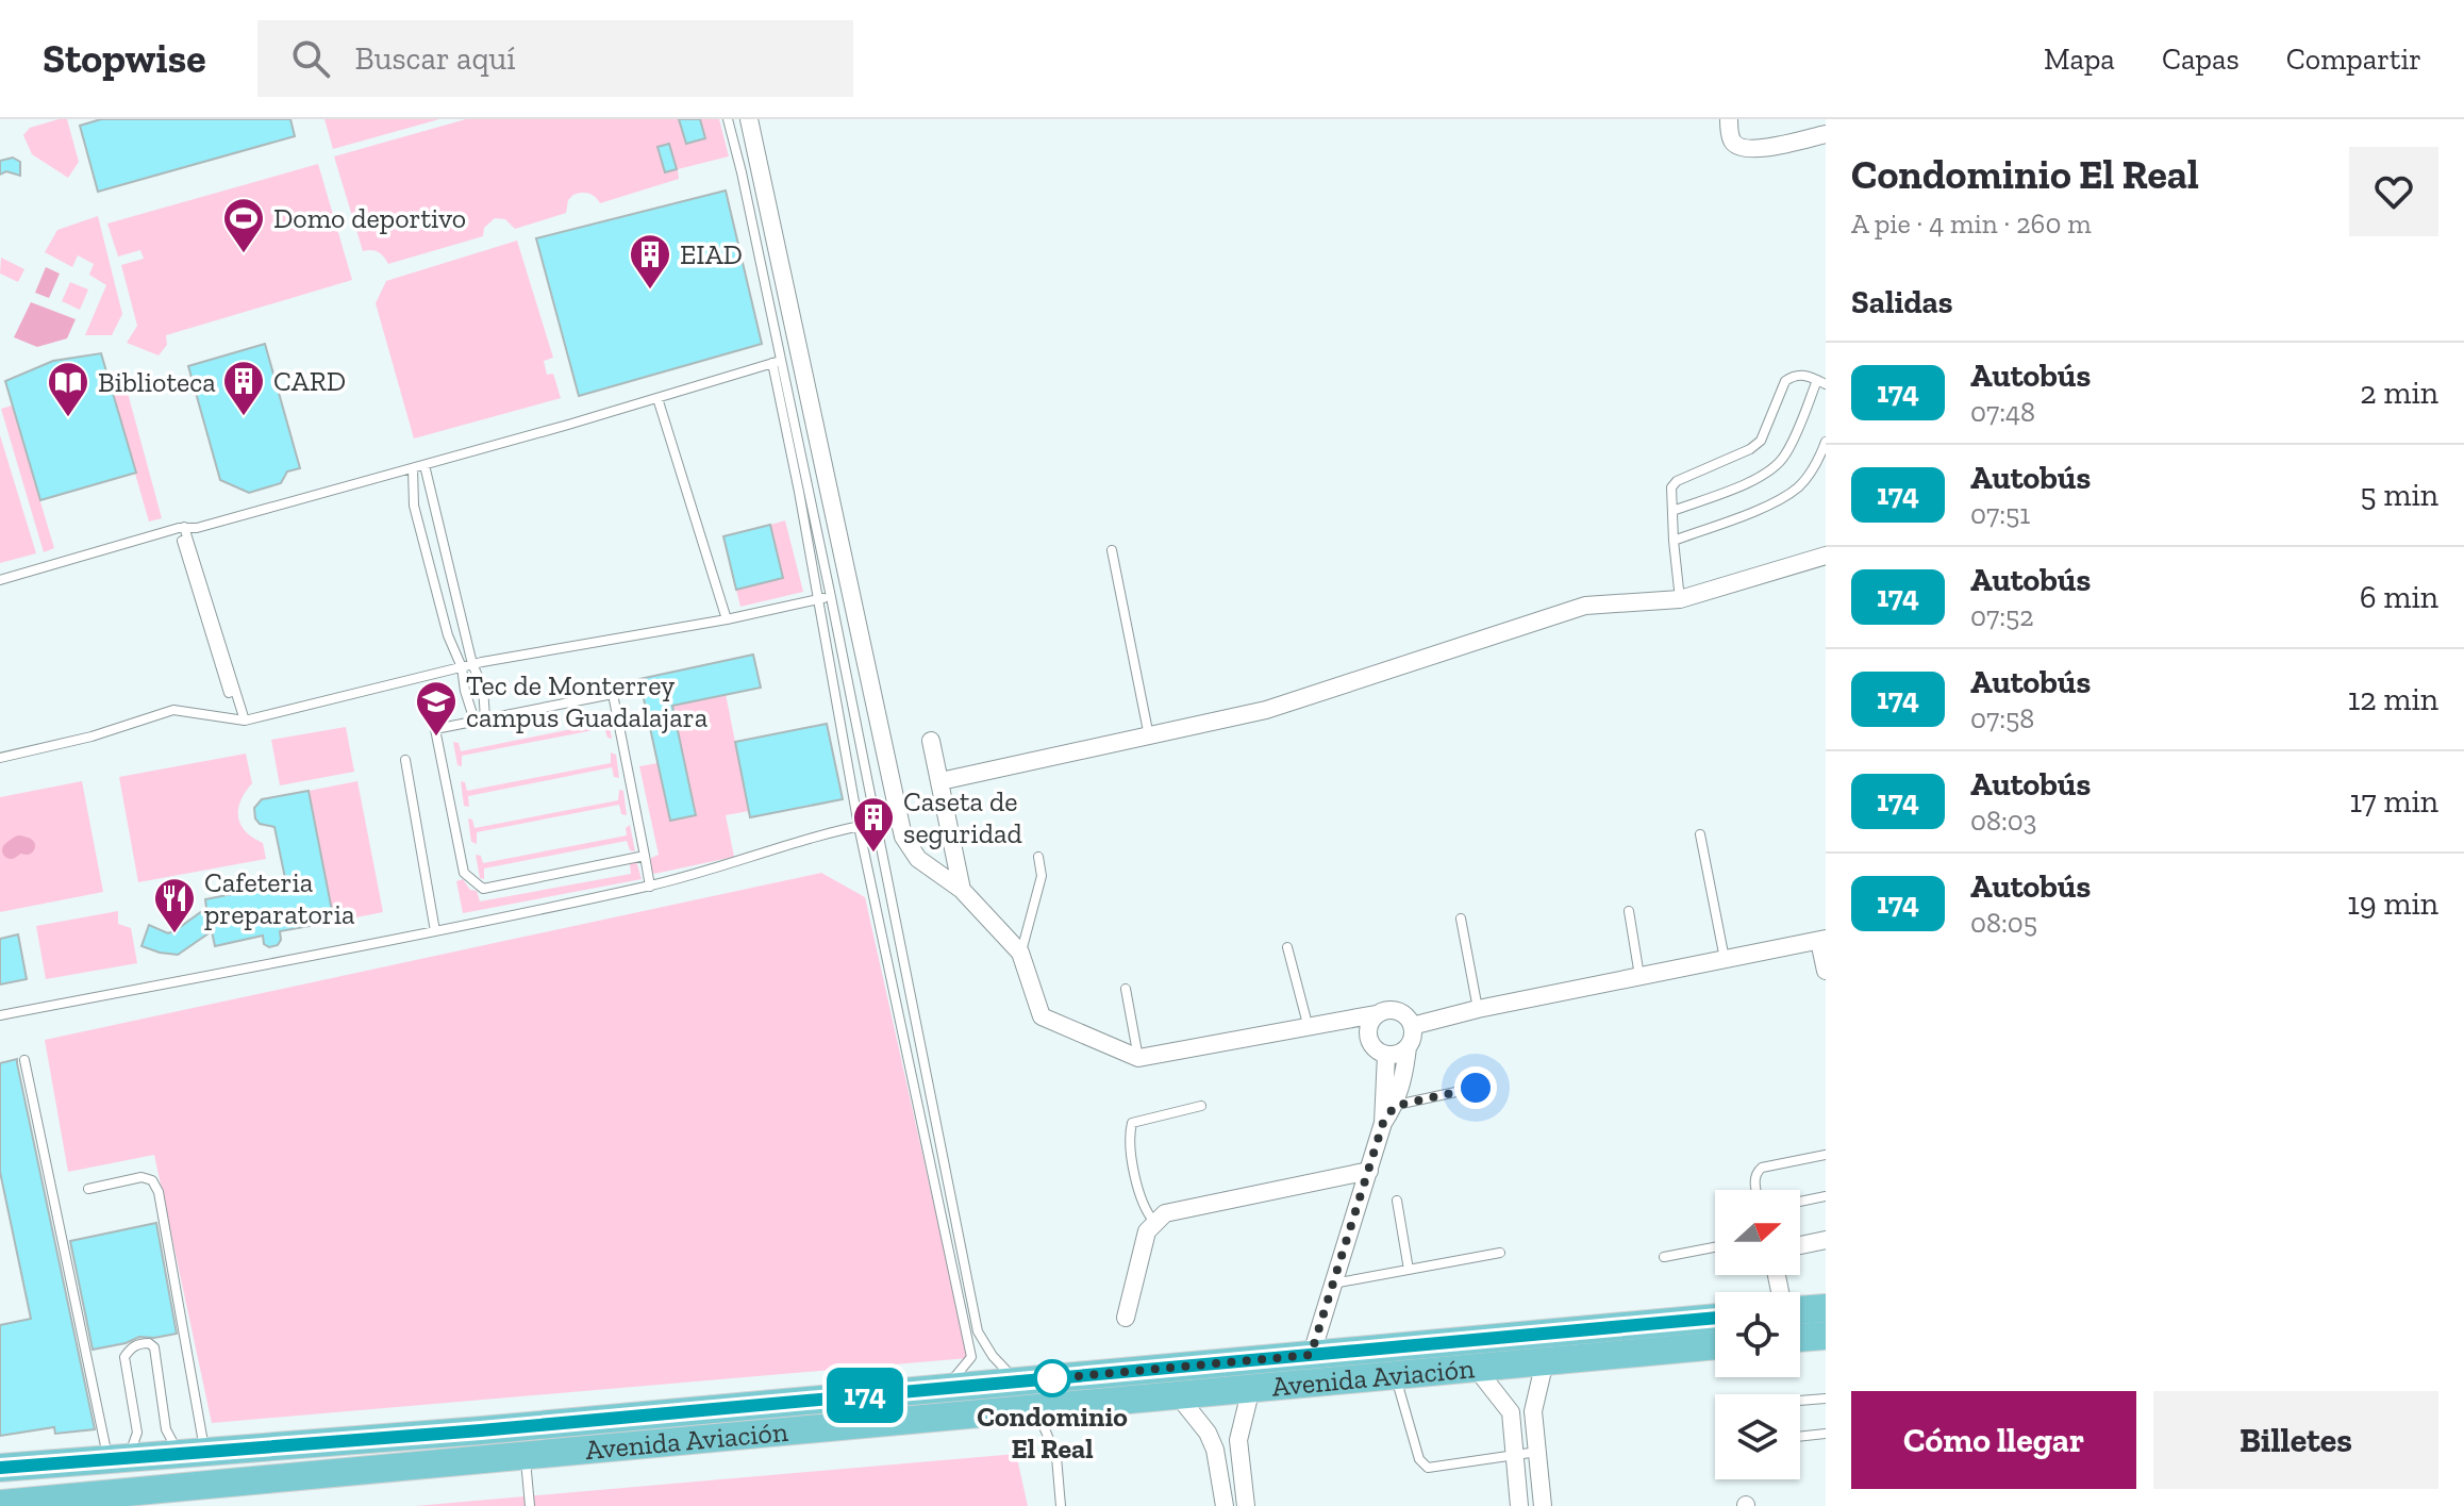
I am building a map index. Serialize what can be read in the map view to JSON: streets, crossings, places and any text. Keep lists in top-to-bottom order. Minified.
{"streets":{"main road":["Avenida Aviación"]},"places":{"sports":["Domo deportivo"],"building":["EIAD","CARD","Caseta de seguridad"],"library":["Biblioteca"],"school or university":["Tec de Monterrey campus Guadalajara"],"restaurant":["Cafeteria preparatoria"],"other":["Condominio El Real"]},"lines":["bus line 174"],"north":"right","page":{"header":"Stopwise","search":"Buscar aquí","nav":["Mapa","Capas","Compartir"],"on_map":"174","heading":[["Condominio El Real","A pie · 4 min · 260 m"],"Salidas"],"list":[{"mark":"174","name":"Autobús","note":"07:48","value":"2 min"},{"mark":"174","name":"Autobús","note":"07:51","value":"5 min"},{"mark":"174","name":"Autobús","note":"07:52","value":"6 min"},{"mark":"174","name":"Autobús","note":"07:58","value":"12 min"},{"mark":"174","name":"Autobús","note":"08:03","value":"17 min"},{"mark":"174","name":"Autobús","note":"08:05","value":"19 min"}],"buttons":["Cómo llegar","Billetes"]}}
